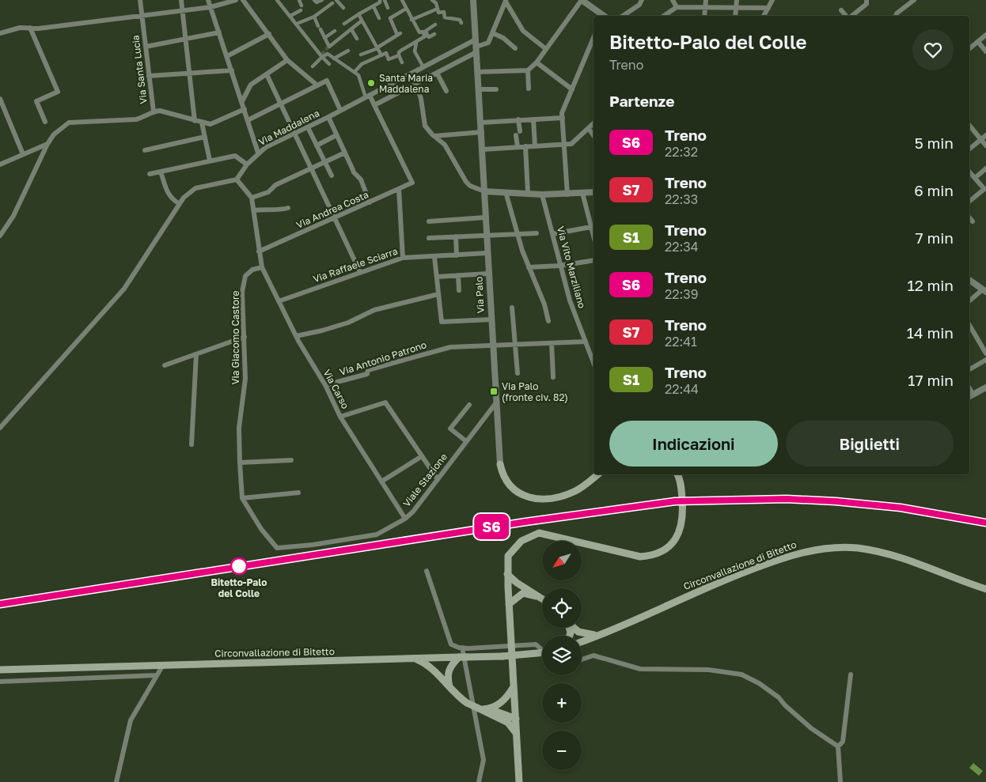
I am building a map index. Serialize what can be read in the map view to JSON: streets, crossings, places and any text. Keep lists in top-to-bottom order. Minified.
{"streets":{"main road":["Via Palo","Circonvallazione di Bitetto"],"street":["Via Santa Lucia","Via Maddalena","Via Andrea Costa","Via Raffaele Sciarra","Via Vito Marziliano","Via Giacomo Castore","Via Antonio Patrono","Via Carso","Viale Stazione"]},"crossings":[["Via Maddalena","Via Palo"],["Via Raffaele Sciarra","Via Palo"],["Via Raffaele Sciarra","Via Carso"],["Via Vito Marziliano","Via Antonio Patrono"],["Via Palo","Via Antonio Patrono"],["Via Palo","Viale Stazione"],["Via Giacomo Castore","Via Carso"],["Via Giacomo Castore","Viale Stazione"],["Via Antonio Patrono","Via Carso"],["Via Carso","Viale Stazione"]],"places":{"other":["Santa Maria Maddalena","Bitetto-Palo del Colle"],"transit":["Via Palo (fronte civ. 82)"]},"north":"bottom left","page":{"on_map":"S6","heading":[["Bitetto-Palo del Colle","Treno"],"Partenze"],"list":[{"mark":"S6","name":"Treno","note":"22:32","value":"5 min"},{"mark":"S7","name":"Treno","note":"22:33","value":"6 min"},{"mark":"S1","name":"Treno","note":"22:34","value":"7 min"},{"mark":"S6","name":"Treno","note":"22:39","value":"12 min"},{"mark":"S7","name":"Treno","note":"22:41","value":"14 min"},{"mark":"S1","name":"Treno","note":"22:44","value":"17 min"}],"buttons":["Indicazioni","Biglietti"],"map_buttons":["+","−"]}}
